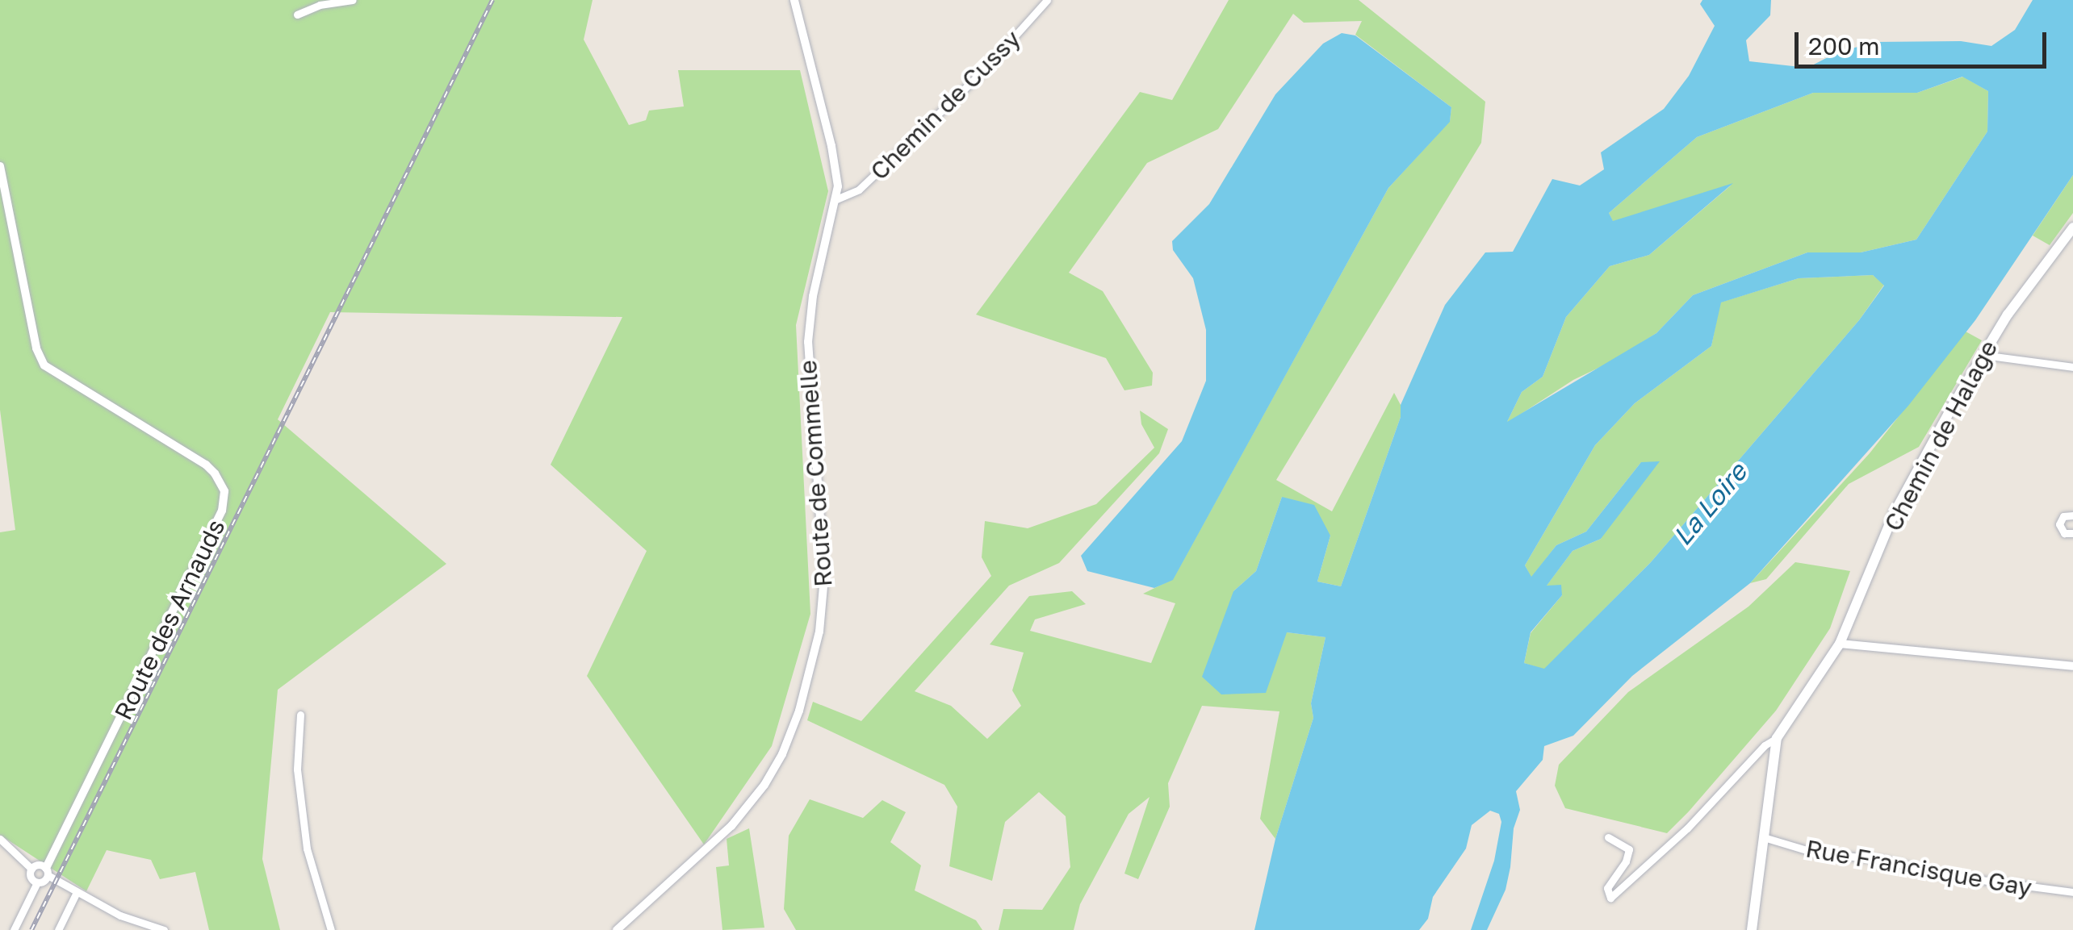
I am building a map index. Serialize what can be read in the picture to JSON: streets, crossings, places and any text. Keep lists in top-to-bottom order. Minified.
{"streets":{"main road":["Chemin de Halage"],"street":["Chemin de Cussy","Route de Commelle","Route des Arnauds","Rue Francisque Gay"]},"crossings":[["Chemin de Cussy","Route de Commelle"]],"water":["La Loire"],"scale_bar":"200 m"}
